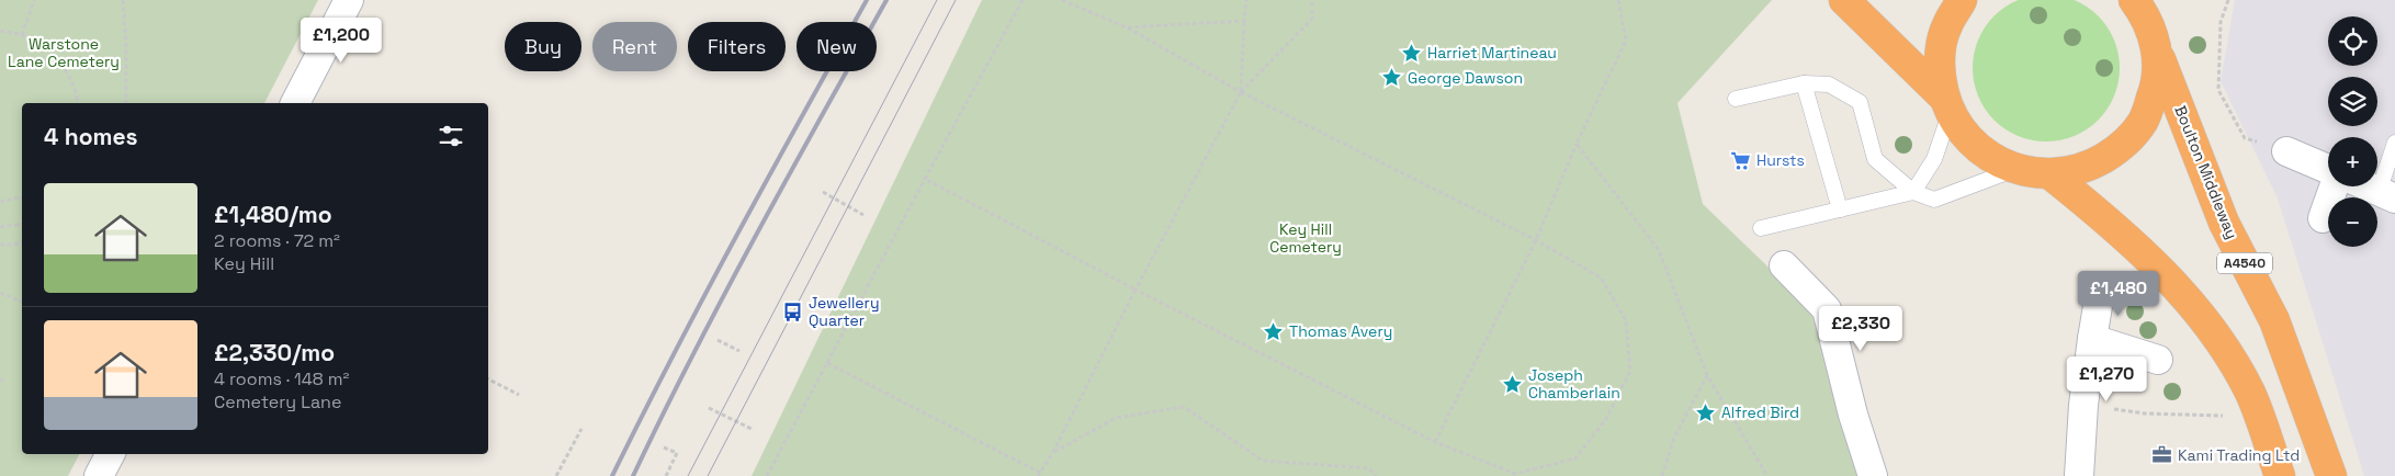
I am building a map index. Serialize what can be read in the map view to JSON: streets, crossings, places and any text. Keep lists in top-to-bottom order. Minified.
{"streets":{"highway":["Boulton Middleway","A4540"]},"parks":["Warstone Lane Cemetery","Key Hill Cemetery"],"places":{"place":["Harriet Martineau","George Dawson","Thomas Avery","Joseph Chamberlain","Alfred Bird"],"supermarket":["Hursts"],"bus stop":["Jewellery Quarter"],"office":["Kami Trading Ltd"]},"page":{"map_buttons":["+","−"],"price":["£1,200","£1,480","£2,330","£1,270"],"chip":["Buy","Rent","Filters","New"],"heading":"4 homes","list":[{"name":"£1,480/mo","note":"2 rooms · 72 m² · Key Hill"},{"name":"£2,330/mo","note":"4 rooms · 148 m² · Cemetery Lane"}]}}
